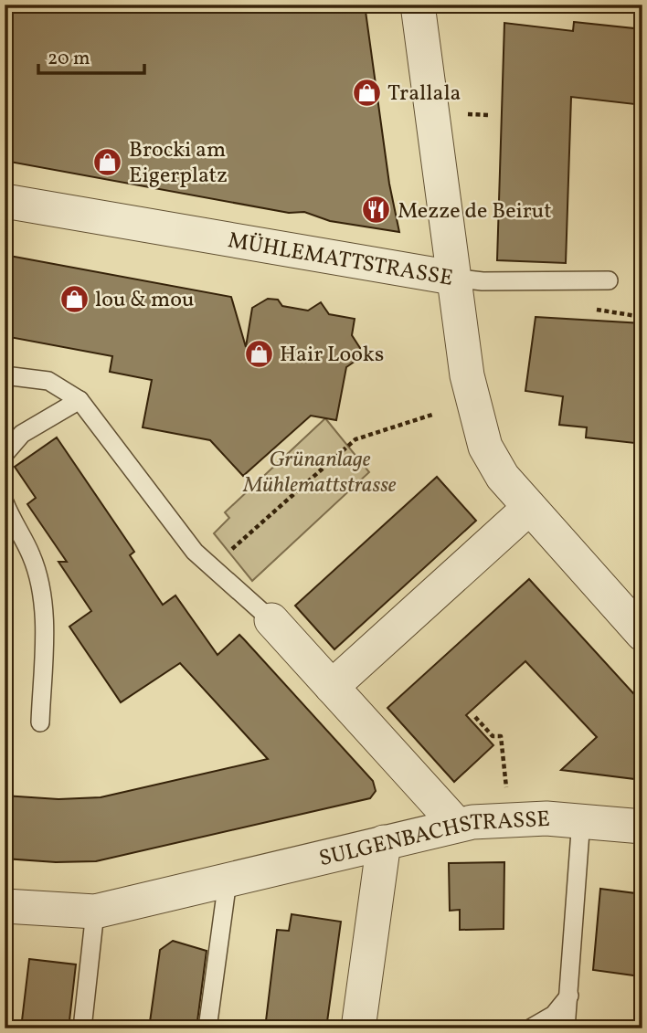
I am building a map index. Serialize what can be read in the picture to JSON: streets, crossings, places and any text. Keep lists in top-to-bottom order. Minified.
{"streets":{"street":["MÜHLEMATTSTRASSE","SULGENBACHSTRASSE"]},"parks":["Grünanlage Mühlemattstrasse"],"places":{"shop":["Trallala","Brocki am Eigerplatz","lou & mou","Hair Looks"],"restaurant":["Mezze de Beirut"]},"scale_bar":"20 m"}
